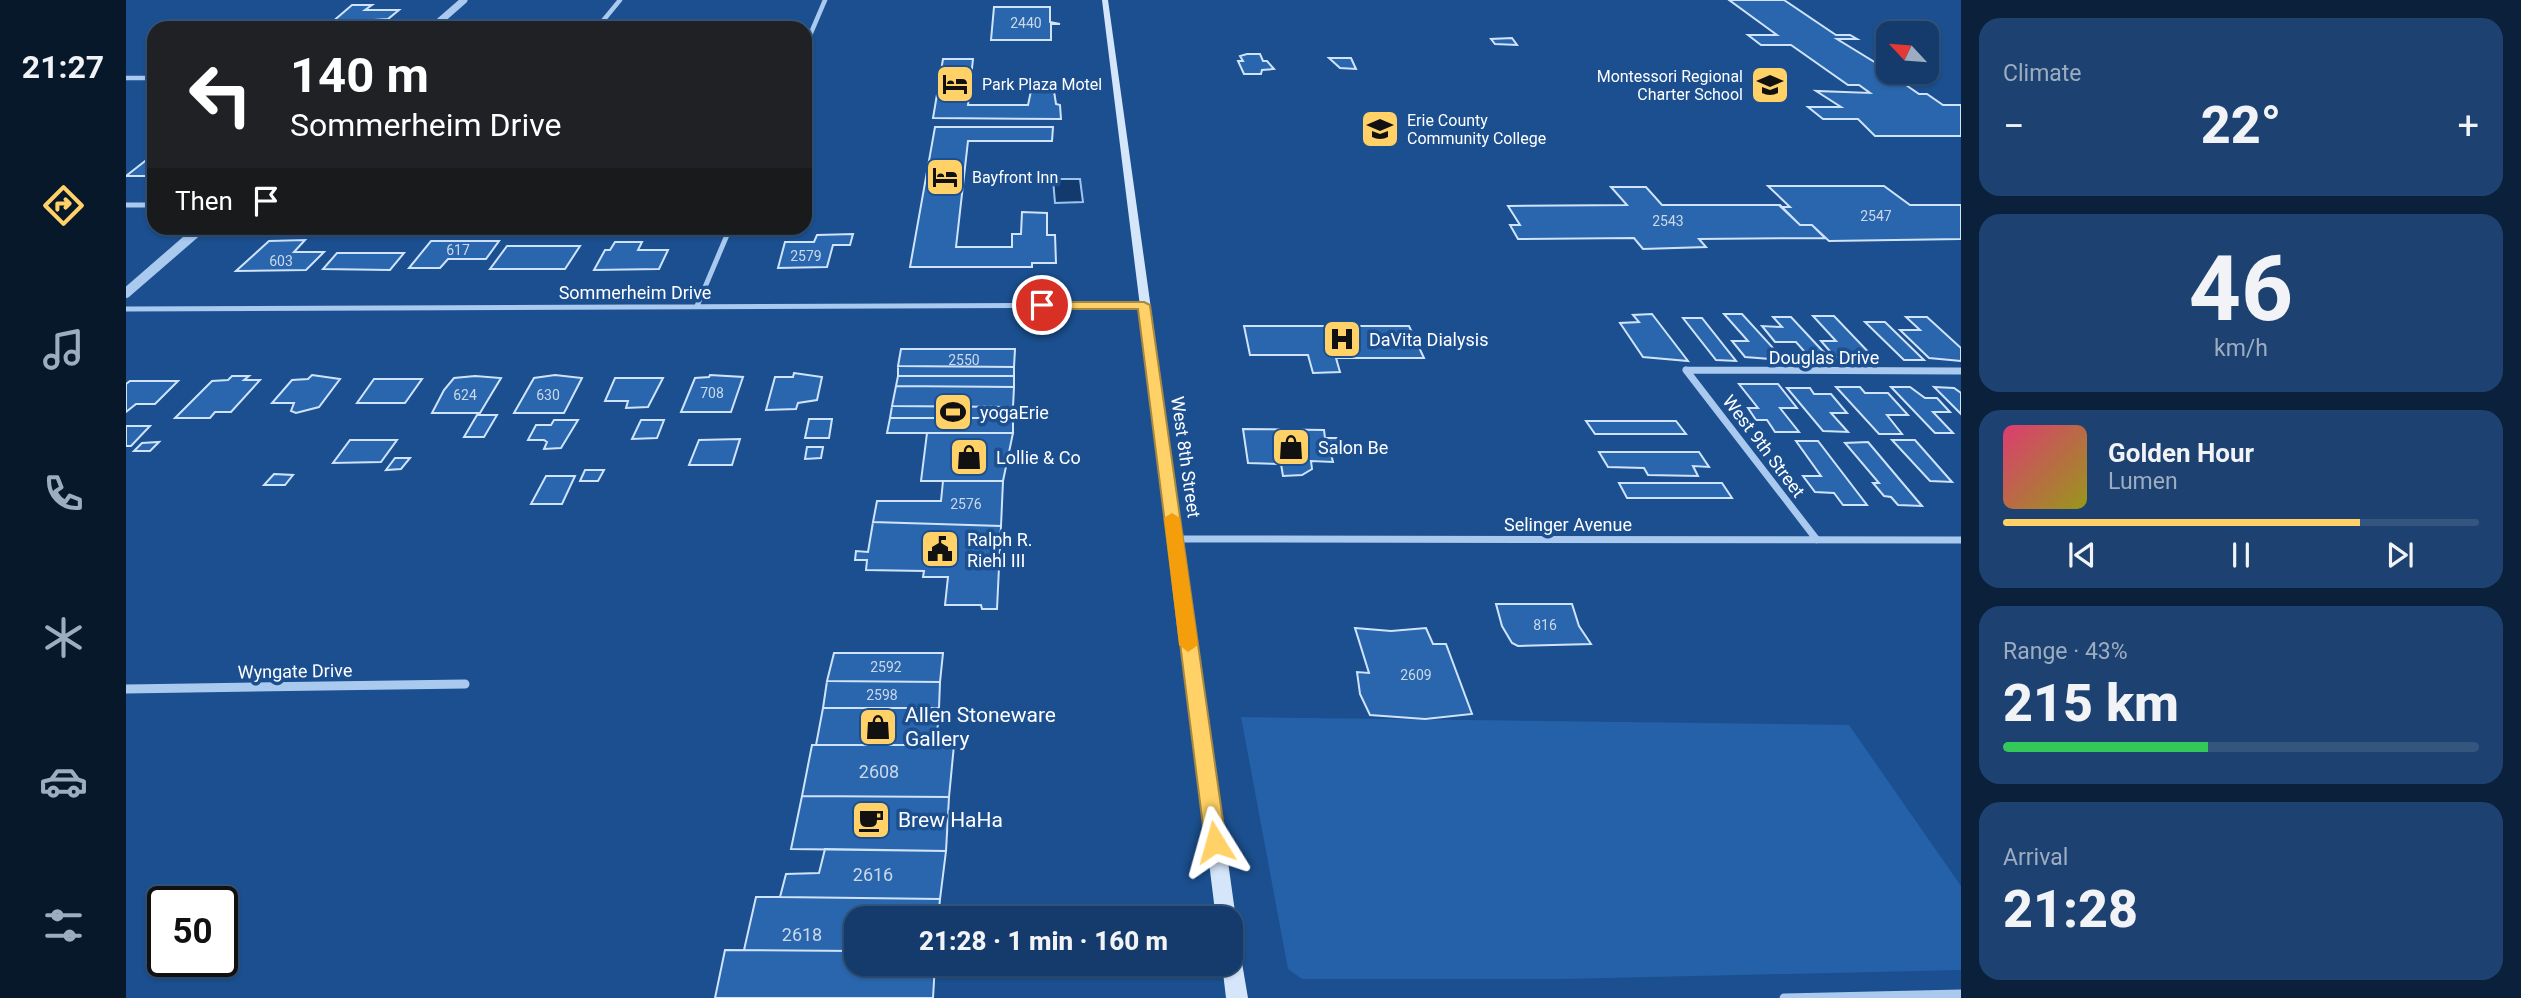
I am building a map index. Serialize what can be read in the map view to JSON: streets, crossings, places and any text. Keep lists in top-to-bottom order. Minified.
{"streets":{"main road":["West 8th Street"],"street":["Sommerheim Drive","Douglas Drive","West 9th Street","Selinger Avenue","Wyngate Drive"]},"crossings":[["Sommerheim Drive","West 8th Street"],["Douglas Drive","West 9th Street"],["West 9th Street","Selinger Avenue"],["West 8th Street","Selinger Avenue"]],"places":{"hotel":["Park Plaza Motel","Bayfront Inn"],"school or university":["Montessori Regional Charter School","Erie County Community College"],"hospital":["DaVita Dialysis"],"sports":["yogaErie"],"shop":["Salon Be","Lollie & Co","Allen Stoneware Gallery"],"public building":["Ralph R. Riehl III"],"cafe":["Brew HaHa"]},"house_numbers":["2440","2547","2543","617","2579","603","2550","708","624","630","2576","816","2592","2609","2598","2608","2616","2618"],"north":"top left","page":{"tabs":"21:27","tile":["Climate",["46","km/h"],["Range · 43%","215 km"],["Arrival","21:28"]],"turn":["140 m","Sommerheim Drive"],"heat":["−","22°","+"],"then":"Then","song":["Golden Hour","Lumen"],"limit":"50","trip":"21:28 · 1 min · 160 m"}}
